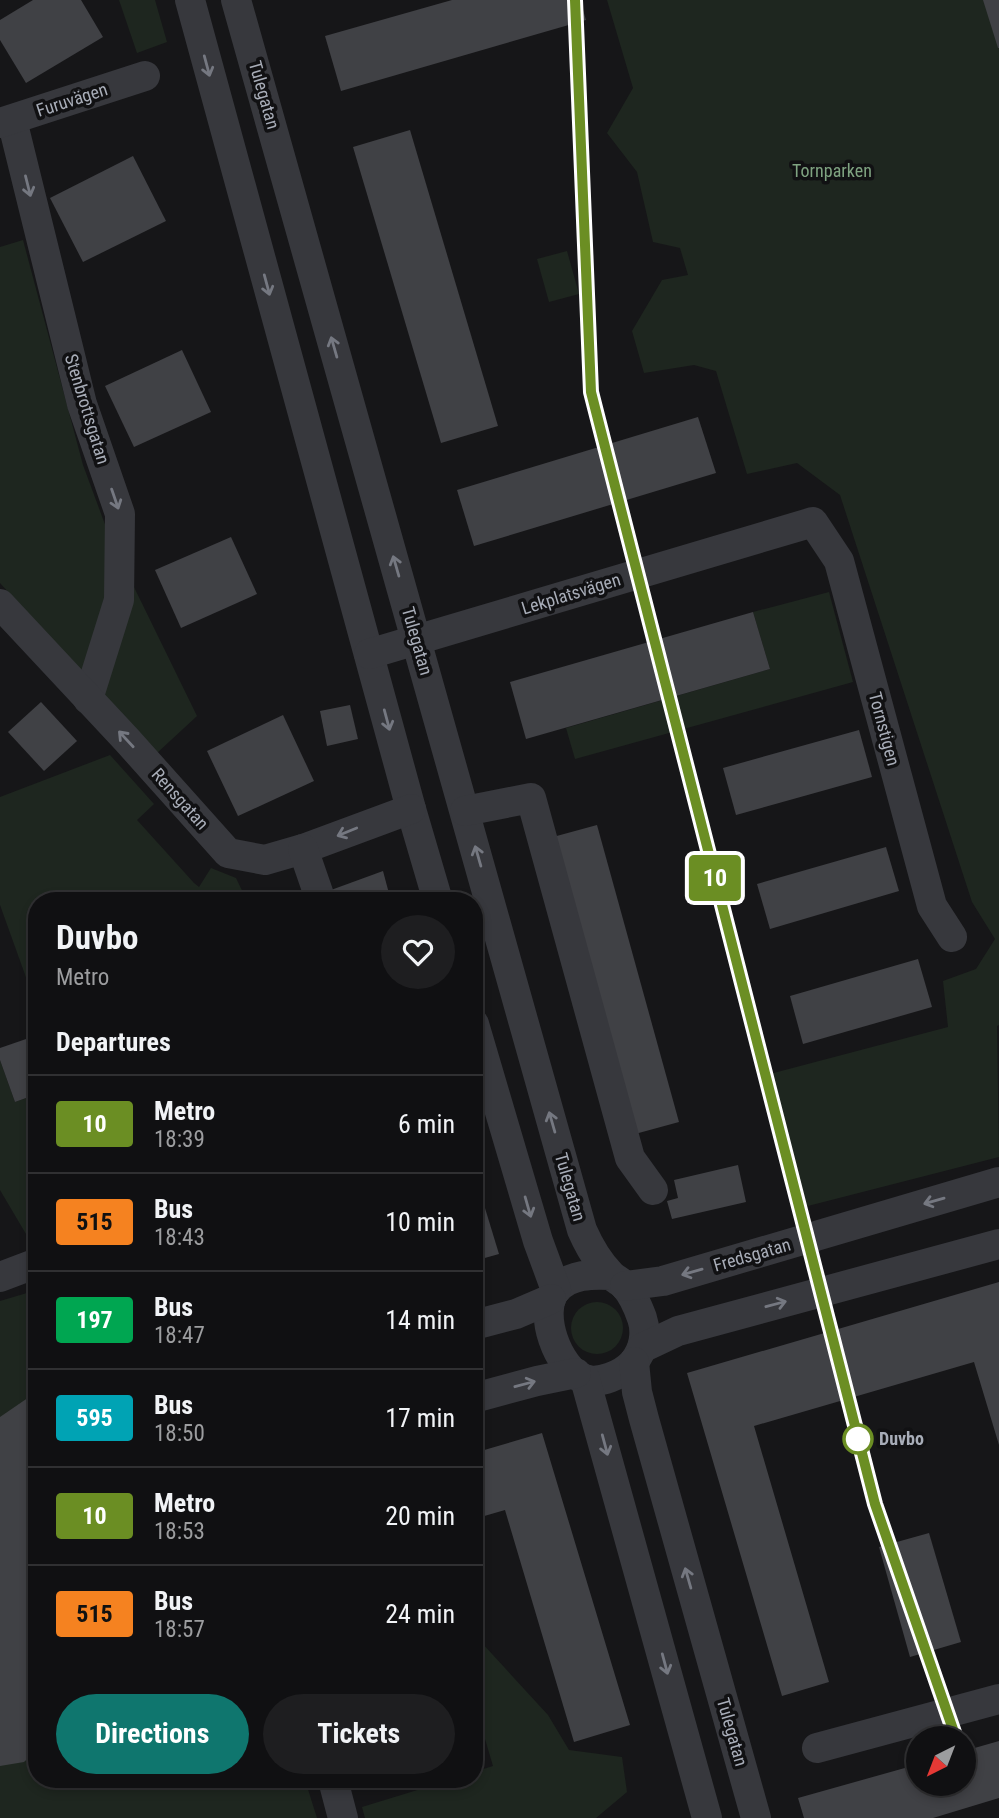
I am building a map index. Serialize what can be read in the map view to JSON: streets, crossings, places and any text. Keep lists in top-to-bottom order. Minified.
{"streets":{"street":["Tulegatan","Furuvägen","Stenbrottsgatan","Lekplatsvägen","Tornstigen","Rensgatan","Fredsgatan"]},"crossings":[["Tulegatan","Lekplatsvägen"],["Tulegatan","Fredsgatan"],["Furuvägen","Stenbrottsgatan"],["Stenbrottsgatan","Rensgatan"],["Lekplatsvägen","Tornstigen"]],"one_way":["Rensgatan"],"parks":["Tornparken"],"places":["Duvbo"],"lines":["metro line 10"],"north":"bottom left","page":{"on_map":"10","heading":[["Duvbo","Metro"],"Departures"],"list":[{"mark":"10","name":"Metro","note":"18:39","value":"6 min"},{"mark":"515","name":"Bus","note":"18:43","value":"10 min"},{"mark":"197","name":"Bus","note":"18:47","value":"14 min"},{"mark":"595","name":"Bus","note":"18:50","value":"17 min"},{"mark":"10","name":"Metro","note":"18:53","value":"20 min"},{"mark":"515","name":"Bus","note":"18:57","value":"24 min"}],"buttons":["Directions","Tickets"]}}
